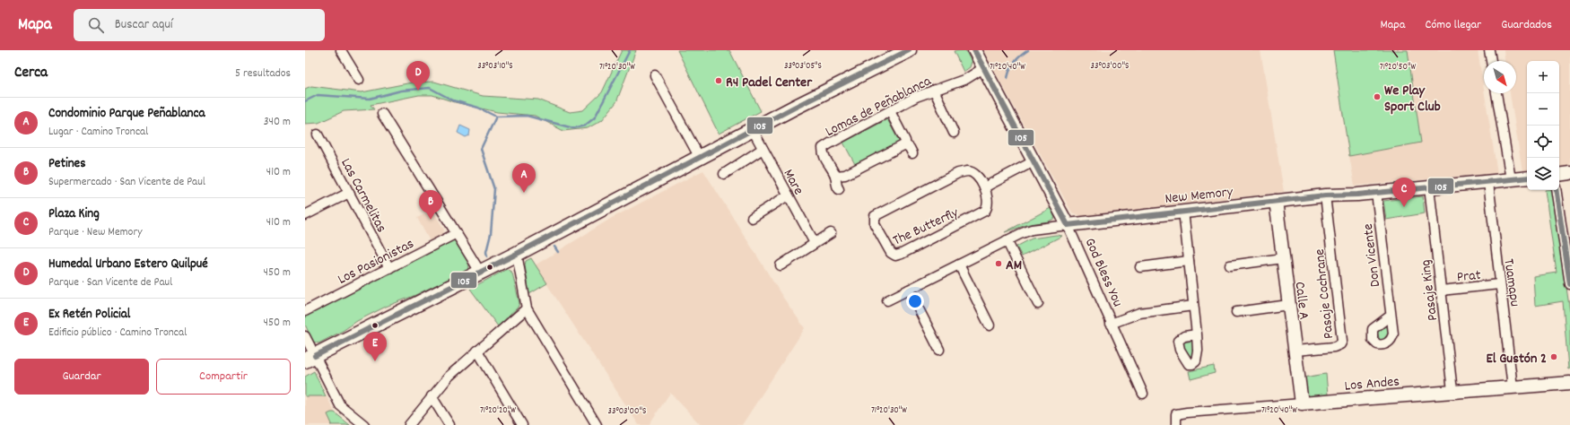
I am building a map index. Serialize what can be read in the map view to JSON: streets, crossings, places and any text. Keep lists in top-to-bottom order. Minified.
{"streets":{"street":["Lomas de Peñablanca","Mare","New Memory","Las Carmelitas","The Butterfly","Don Vicente","Los Pasionistas","God Bless You","Prat","Tuamapu","Pasaje King","Pasaje Cochrane","Calle A","Los Andes"]},"crossings":[["Lomas de Peñablanca","God Bless You"],["New Memory","Don Vicente"],["New Memory","God Bless You"],["New Memory","Tuamapu"],["New Memory","Pasaje King"],["New Memory","Pasaje Cochrane"],["New Memory","Calle A"],["Las Carmelitas","Los Pasionistas"],["Prat","Tuamapu"],["Prat","Pasaje King"],["Tuamapu","Los Andes"],["Pasaje King","Los Andes"],["Pasaje Cochrane","Calle A"],["Calle A","Los Andes"]],"places":["R4 Padel Center","We Play Sport Club","AM","El Gustón 2"],"lines":["transit line 105"],"north":"bottom right","page":{"header":"Mapa","search":"Buscar aquí","nav":["Mapa","Cómo llegar","Guardados"],"heading":["Cerca","5 resultados"],"map_buttons":["+","−"],"pins":["D","A","C","B","E"],"list":[{"mark":"A","name":"Condominio Parque Peñablanca","note":"Lugar · Camino Troncal","value":"340 m"},{"mark":"B","name":"Petines","note":"Supermercado · San Vicente de Paul","value":"410 m"},{"mark":"C","name":"Plaza King","note":"Parque · New Memory","value":"410 m"},{"mark":"D","name":"Humedal Urbano Estero Quilpué","note":"Parque · San Vicente de Paul","value":"450 m"},{"mark":"E","name":"Ex Retén Policial","note":"Edificio público · Camino Troncal","value":"450 m"}],"buttons":["Guardar","Compartir"]},"coordinates":["33°03'05\"S","33°03'00\"S","33°03'10\"S","71°20'30\"W","71°20'40\"W","71°20'50\"W","71°20'20\"W"]}
